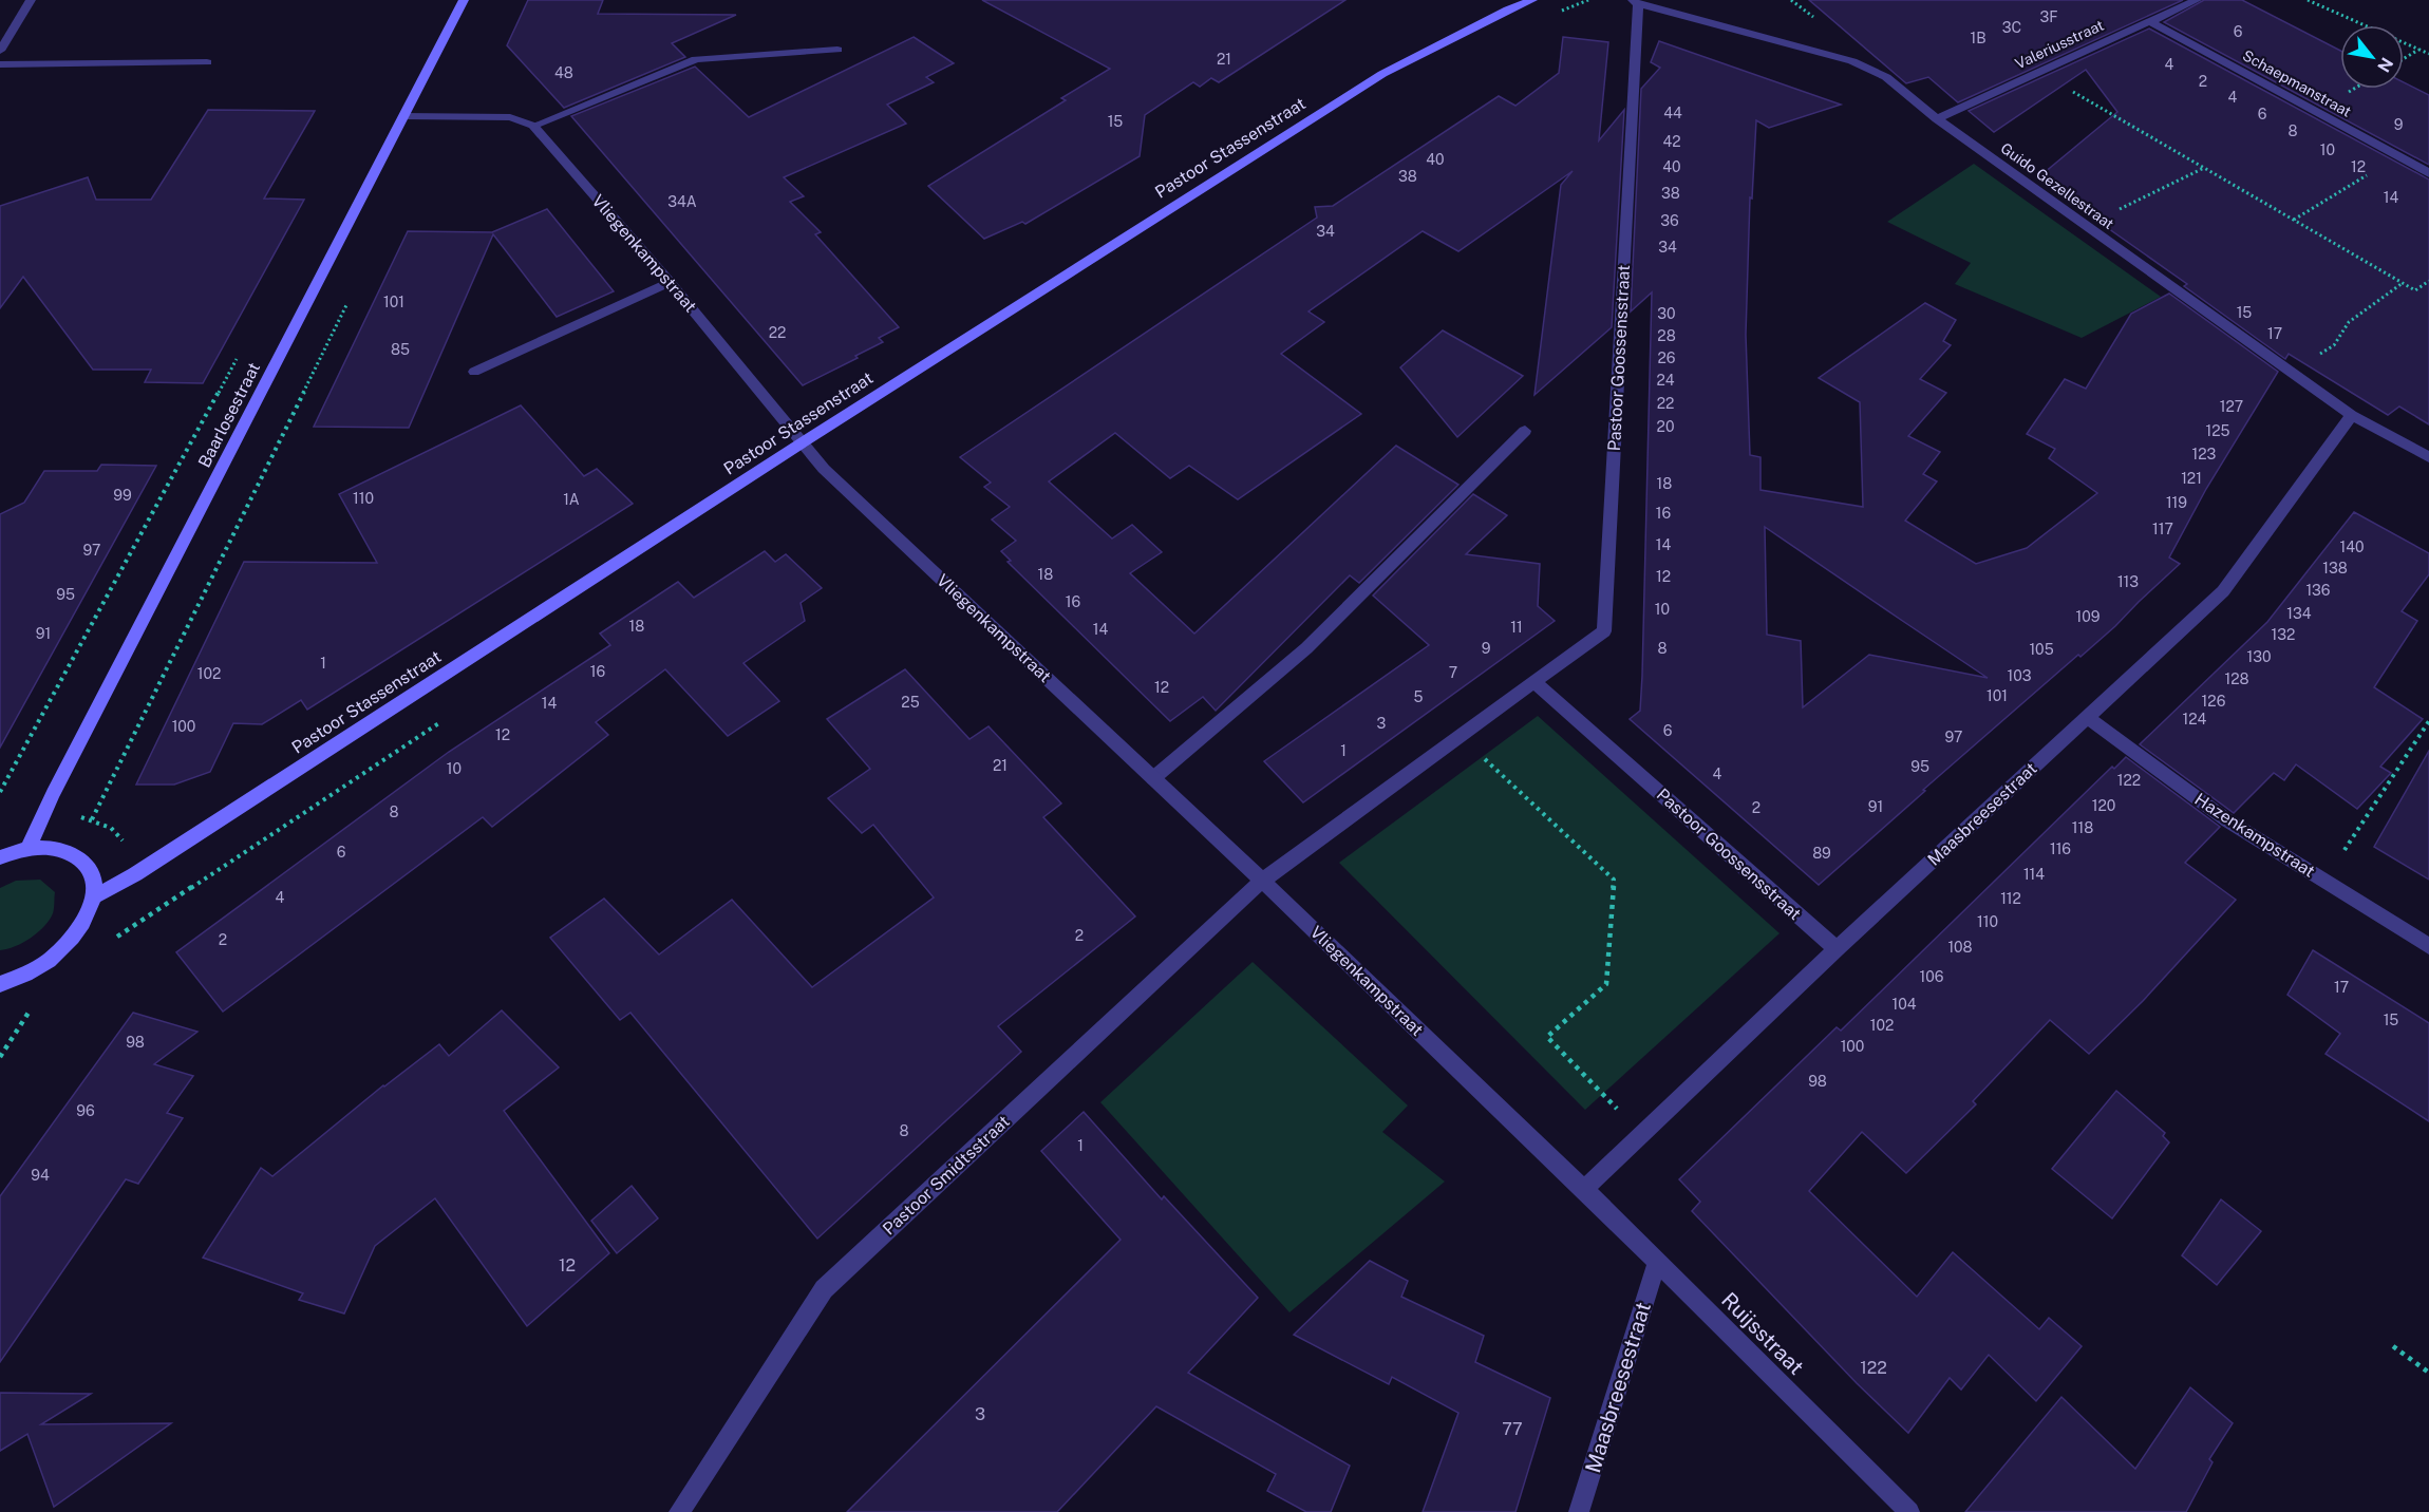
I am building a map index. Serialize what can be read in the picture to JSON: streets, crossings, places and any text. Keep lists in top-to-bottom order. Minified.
{"streets":{"street":["Valeriusstraat","Schaepmanstraat","Pastoor Stassenstraat","Guido Gezellestraat","Vliegenkampstraat","Pastoor Goossensstraat","Baarlosestraat","Maasbreesestraat","Hazenkampstraat","Pastoor Smidtsstraat","Ruijsstraat"]},"crossings":[["Valeriusstraat","Schaepmanstraat"],["Valeriusstraat","Guido Gezellestraat"],["Pastoor Stassenstraat","Vliegenkampstraat"],["Guido Gezellestraat","Pastoor Goossensstraat"],["Guido Gezellestraat","Maasbreesestraat"],["Vliegenkampstraat","Pastoor Goossensstraat"],["Vliegenkampstraat","Maasbreesestraat"],["Vliegenkampstraat","Pastoor Smidtsstraat"],["Vliegenkampstraat","Ruijsstraat"],["Pastoor Goossensstraat","Maasbreesestraat"],["Pastoor Goossensstraat","Pastoor Smidtsstraat"],["Maasbreesestraat","Hazenkampstraat"],["Maasbreesestraat","Ruijsstraat"]],"house_numbers":["3F","3C","6","1B","21","4","48","2","4","44","6","15","9","8","42","10","40","40","12","38","38","14","34A","36","34","34","101","15","30","22","17","28","85","26","24","22","127","20","125","123","121","18","99","110","1A","119","16","117","14","140","97","138","18","12","113","136","95","16","10","134","109","18","11","14","91","132","9","8","105","130","1","16","7","102","103","128","12","101","5","126","25","14","124","3","100","6","12","97","1","21","95","10","4","122","120","91","2","8","118","116","6","89","114","4","112","110","2","2","108","106","17","104","15","102","98","100","98","96","8","1","94","12","122","3","77"],"north":"bottom right"}
